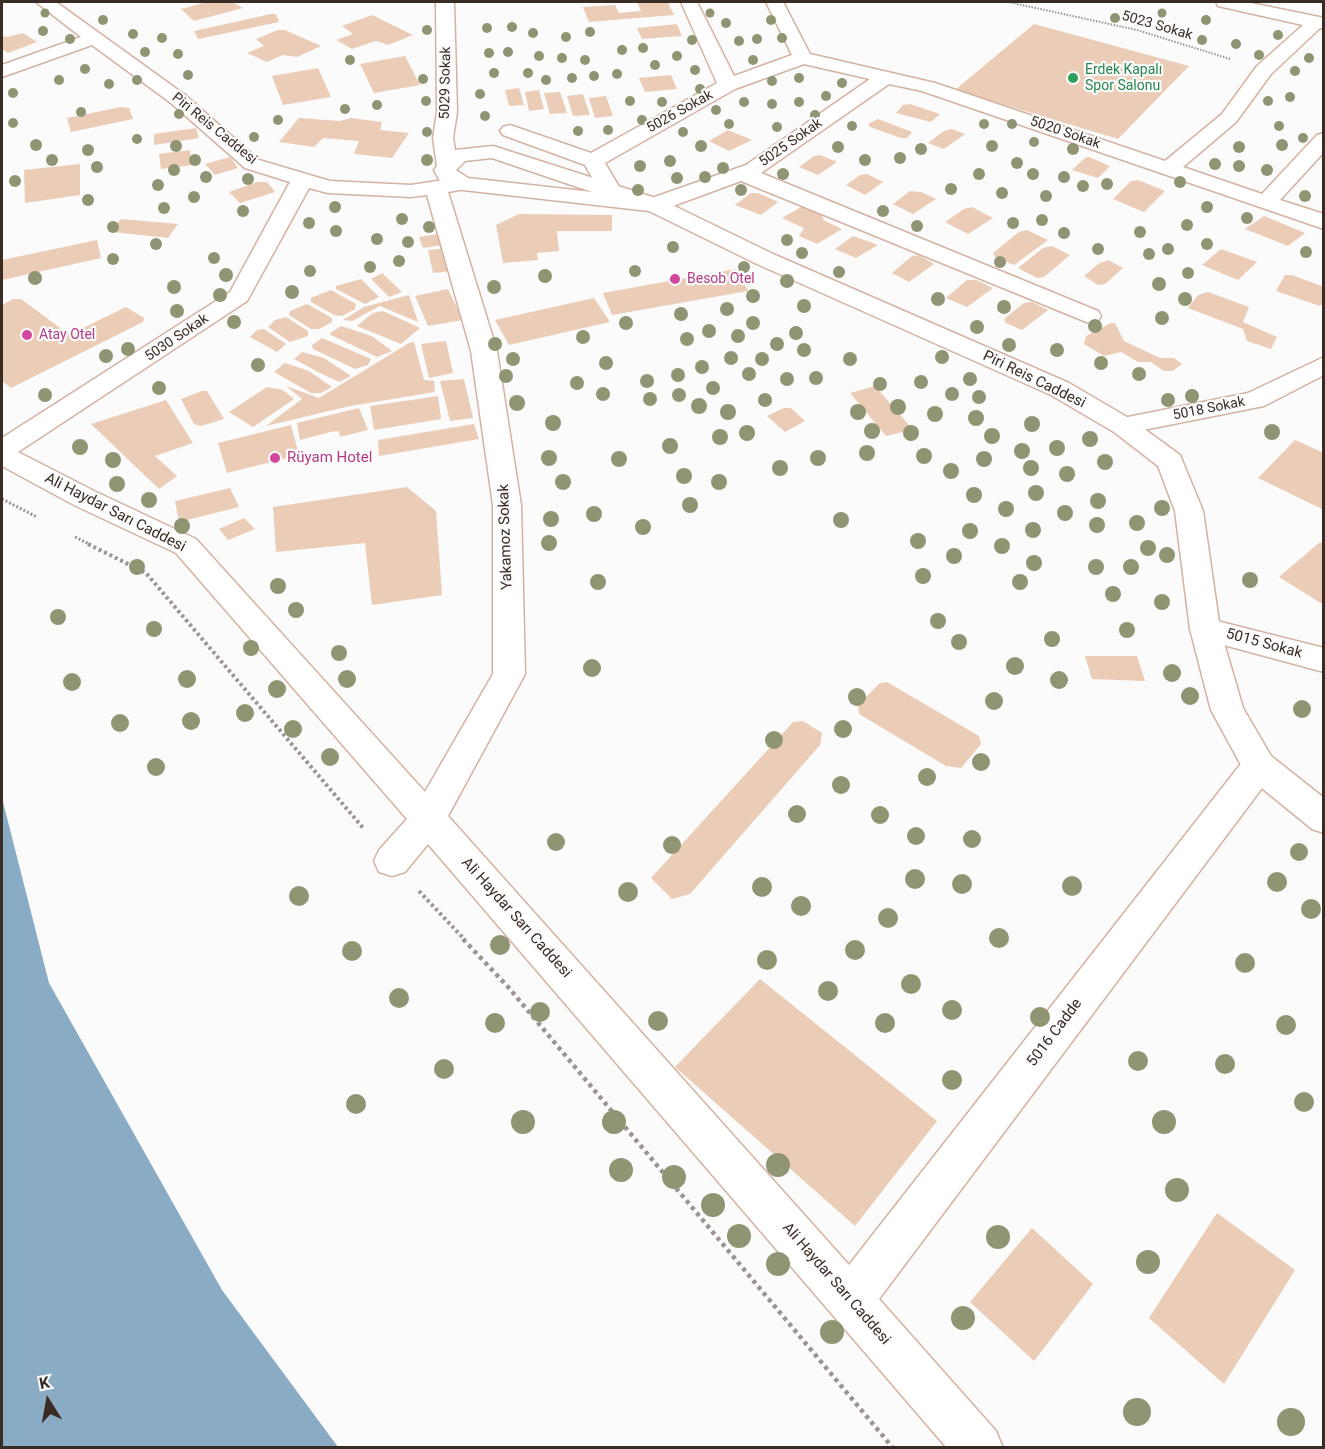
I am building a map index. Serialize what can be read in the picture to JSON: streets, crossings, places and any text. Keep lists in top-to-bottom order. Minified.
{"streets":{"street":["5029 Sokak","5026 Sokak","Piri Reis Caddesi","5020 Sokak","5025 Sokak","5030 Sokak","5018 Sokak","Ali Haydar Sarı Caddesi","Yakamoz Sokak","5015 Sokak","5016 Cadde"],"path":["5023 Sokak"]},"crossings":[["5029 Sokak","Piri Reis Caddesi"],["5029 Sokak","Yakamoz Sokak"],["5026 Sokak","5020 Sokak"],["Piri Reis Caddesi","5025 Sokak"],["Piri Reis Caddesi","5030 Sokak"],["Piri Reis Caddesi","5018 Sokak"],["Piri Reis Caddesi","Yakamoz Sokak"],["Piri Reis Caddesi","5015 Sokak"],["Piri Reis Caddesi","5016 Cadde"],["5020 Sokak","5025 Sokak"],["Ali Haydar Sarı Caddesi","Yakamoz Sokak"],["Ali Haydar Sarı Caddesi","5016 Cadde"]],"places":["Erdek Kapalı Spor Salonu","Besob Otel","Atay Otel","Rüyam Hotel"],"north":"top"}
